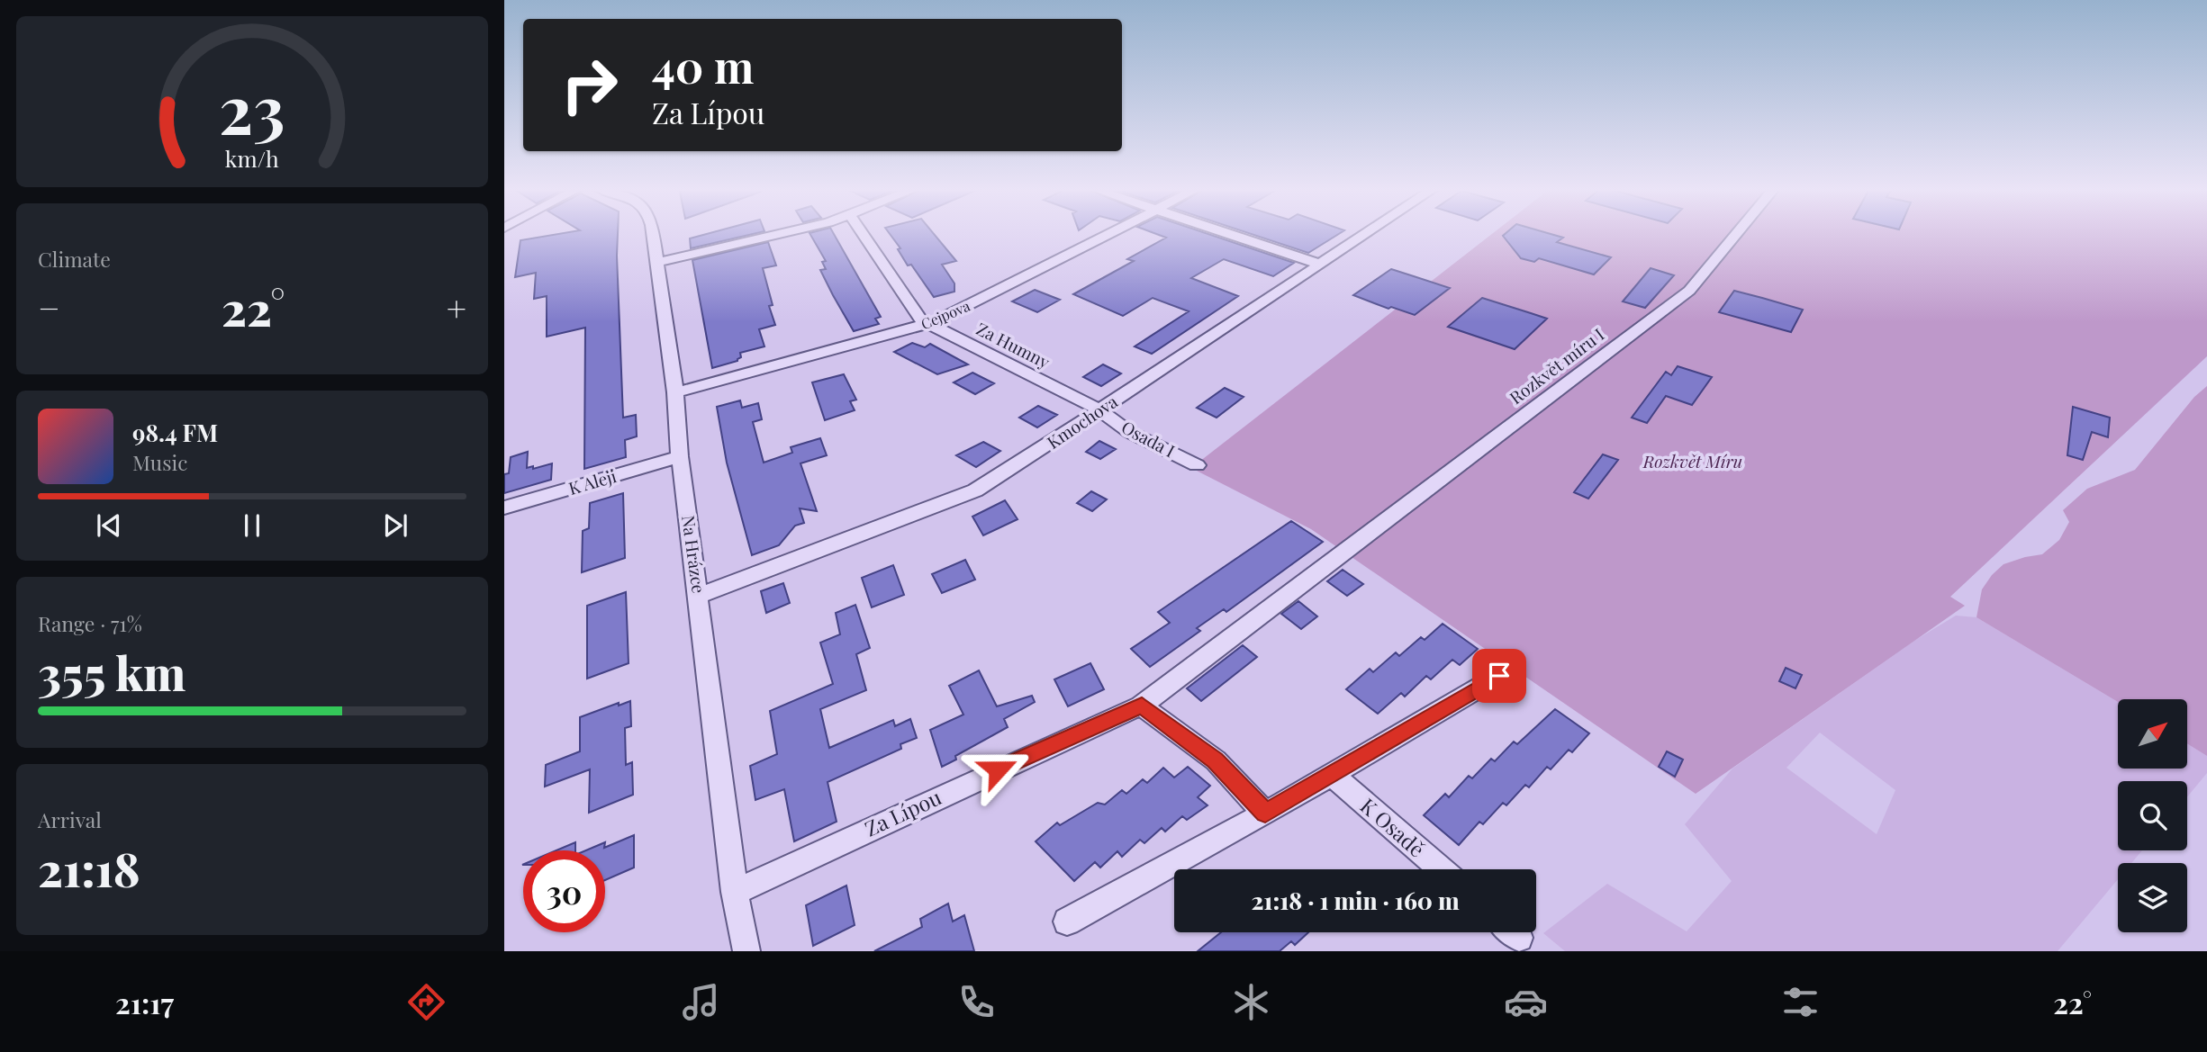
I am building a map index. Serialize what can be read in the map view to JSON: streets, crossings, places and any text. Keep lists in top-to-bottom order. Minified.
{"streets":{"street":["Cejpova","Za Humny","Rozkvět míru I","Kmochova","Osada I","K Aleji","Na Hrázce","Za Lípou","K Osadě"]},"crossings":[["Cejpova","Za Humny"],["Cejpova","Na Hrázce"],["Za Humny","Kmochova"],["Za Humny","Osada I"],["Rozkvět míru I","Za Lípou"],["Kmochova","Osada I"],["Kmochova","Na Hrázce"],["K Aleji","Na Hrázce"],["Na Hrázce","Za Lípou"]],"parks":["Rozkvět Míru"],"north":"top right","page":{"turn":["40 m","Za Lípou"],"tile":["Climate",["Range · 71%","355 km"],["Arrival","21:18"]],"heat":["−","22°","+"],"song":["98.4 FM","Music"],"limit":"30","trip":"21:18 · 1 min · 160 m","tabs":["21:17","22°"],"gauge":["23","km/h"]}}
